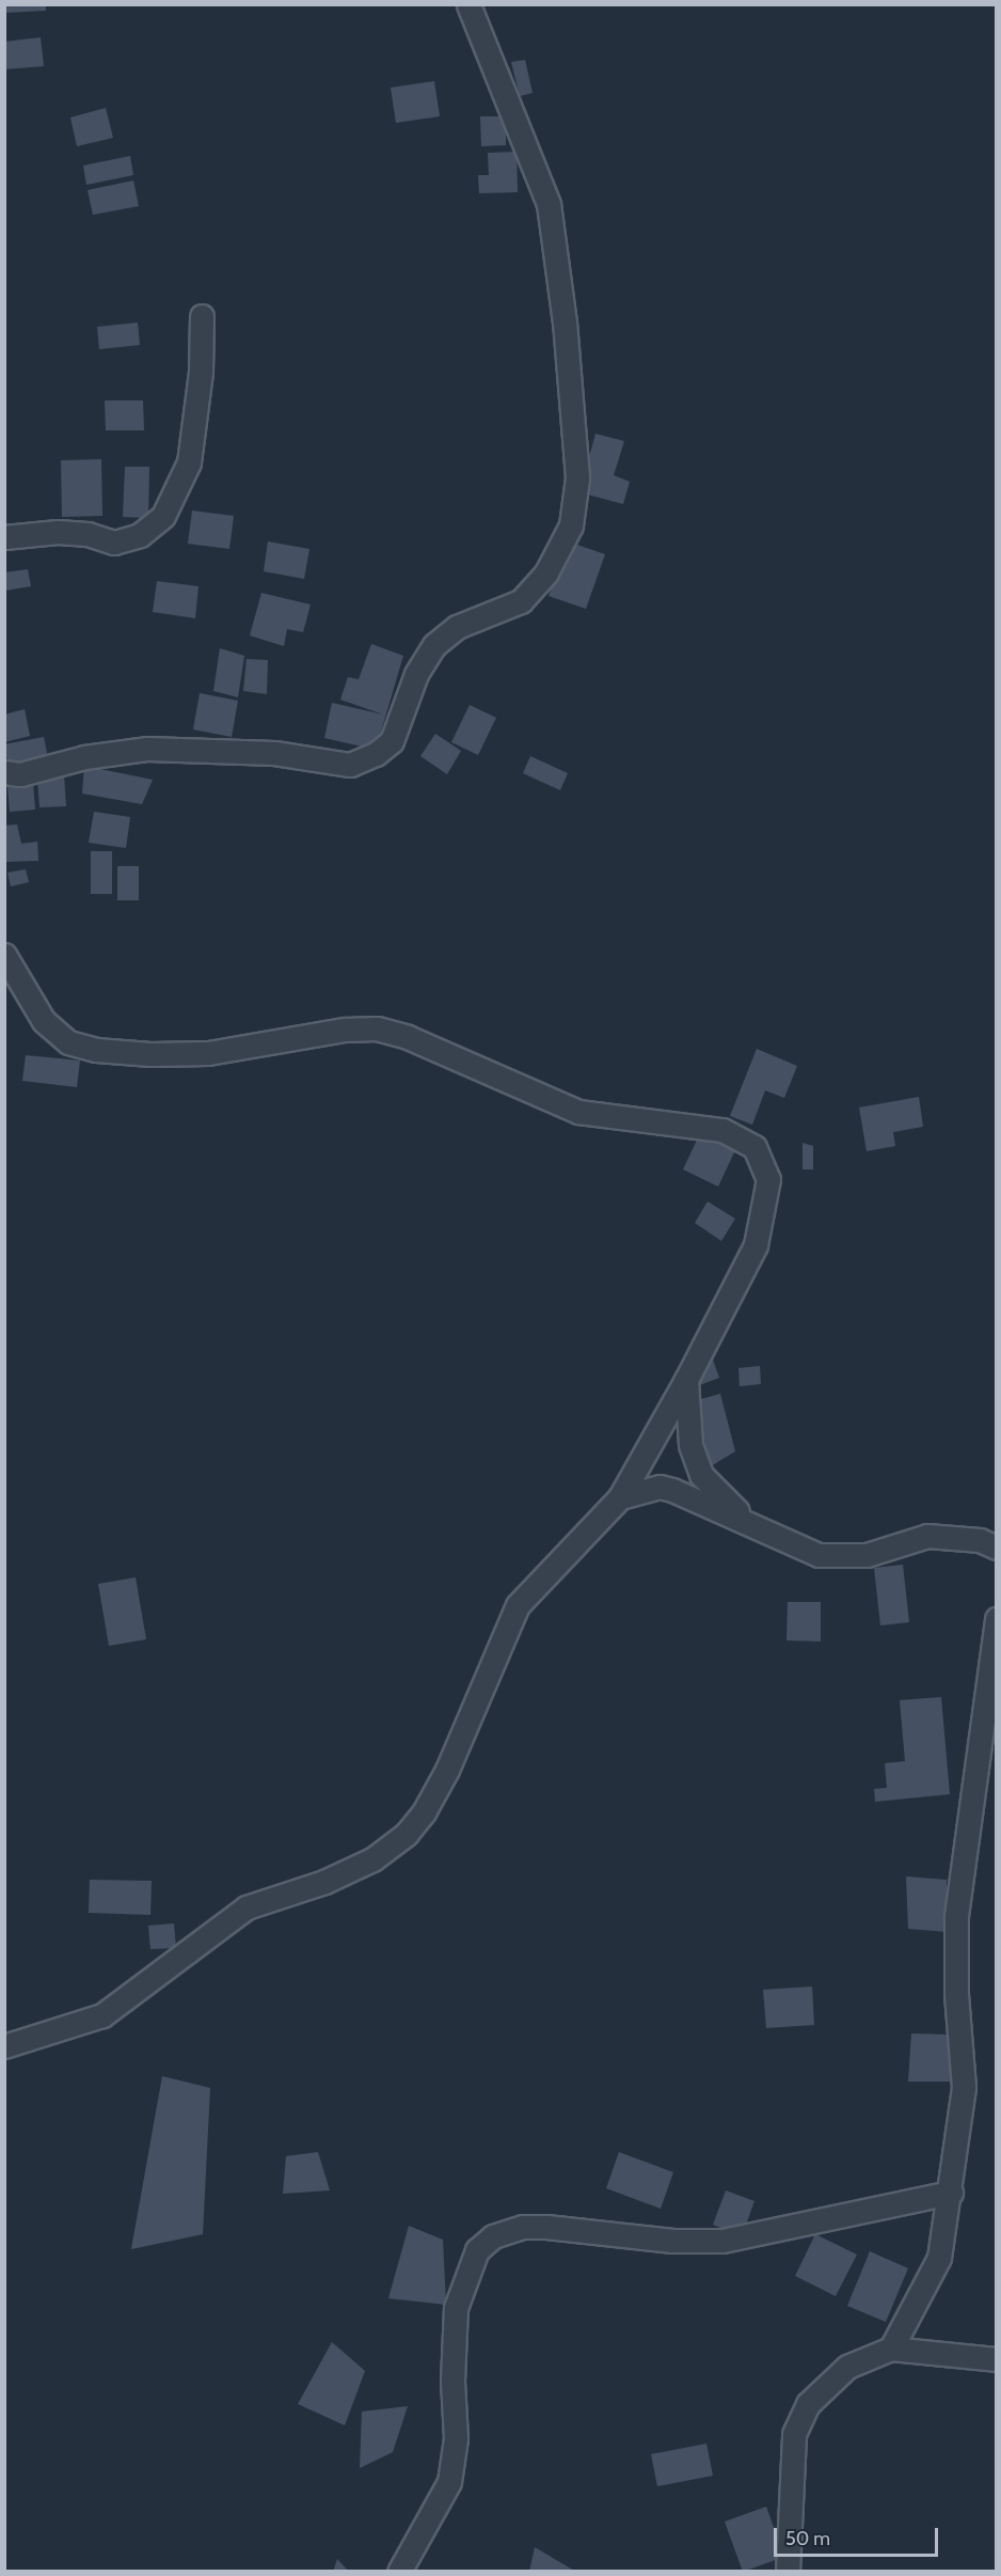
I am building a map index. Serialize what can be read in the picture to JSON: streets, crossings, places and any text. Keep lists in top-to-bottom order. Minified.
{"scale_bar":"50 m"}
